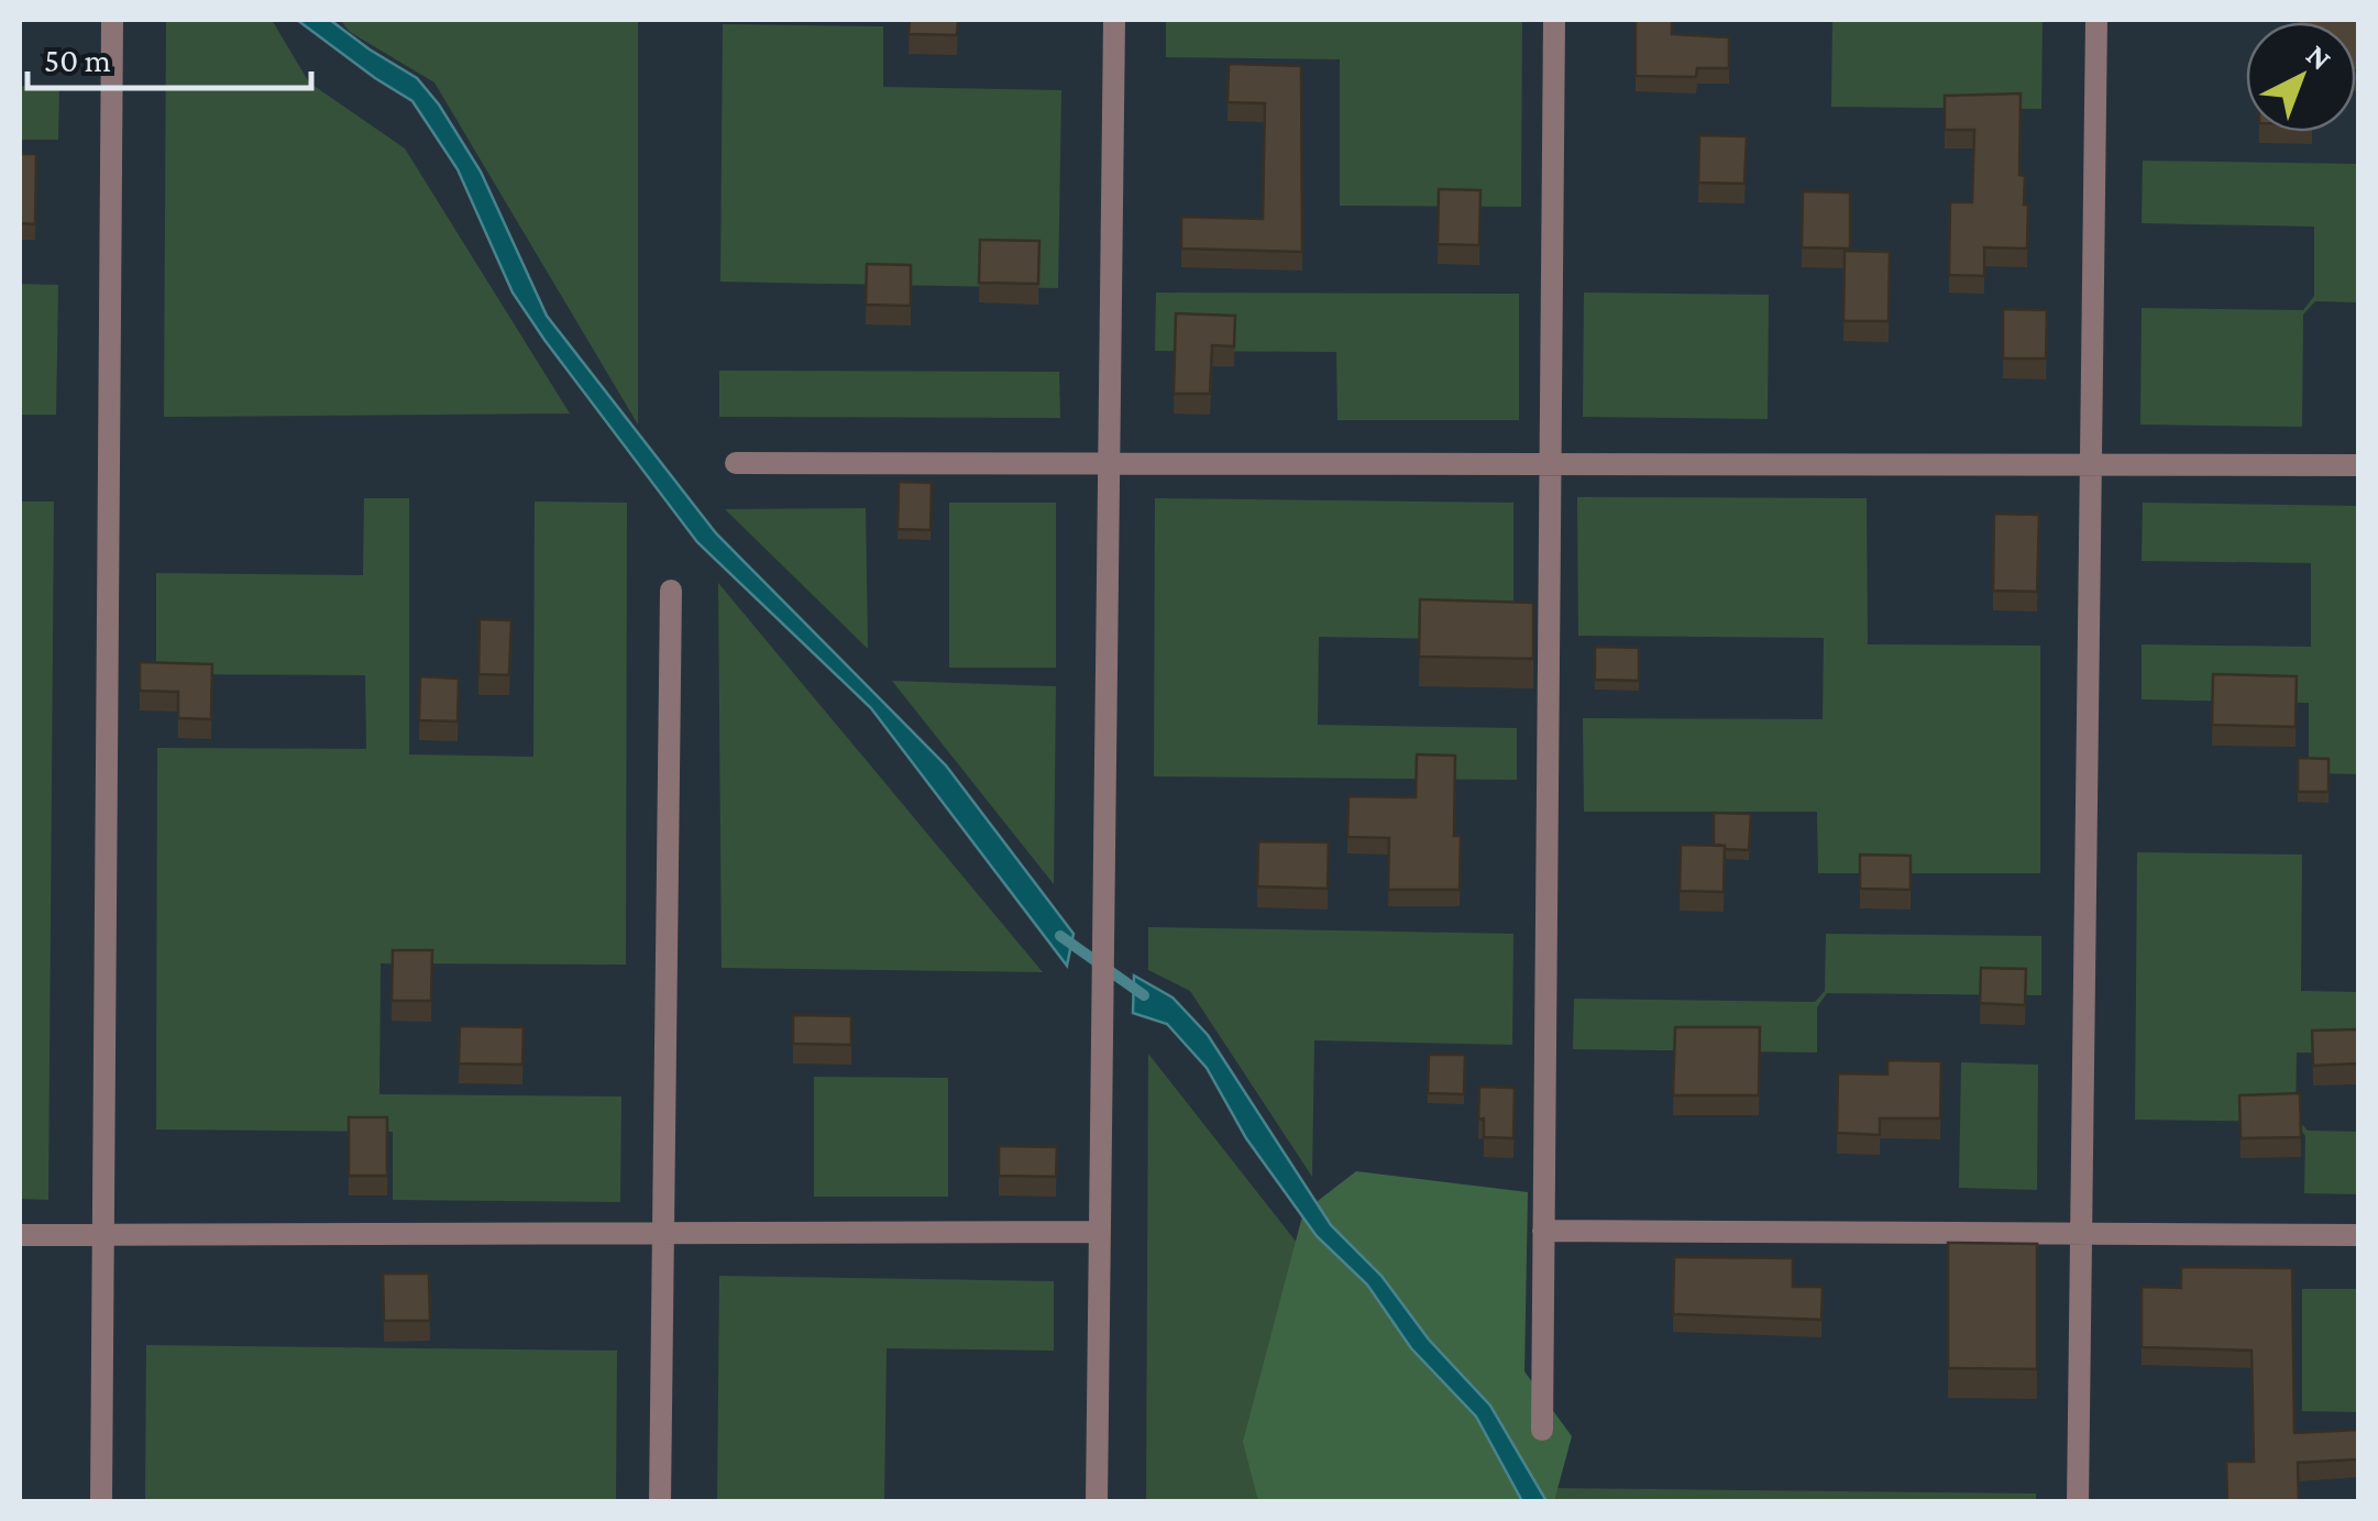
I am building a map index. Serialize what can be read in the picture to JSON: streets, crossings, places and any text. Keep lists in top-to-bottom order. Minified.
{"scale_bar":"50 m","north":"top right"}
